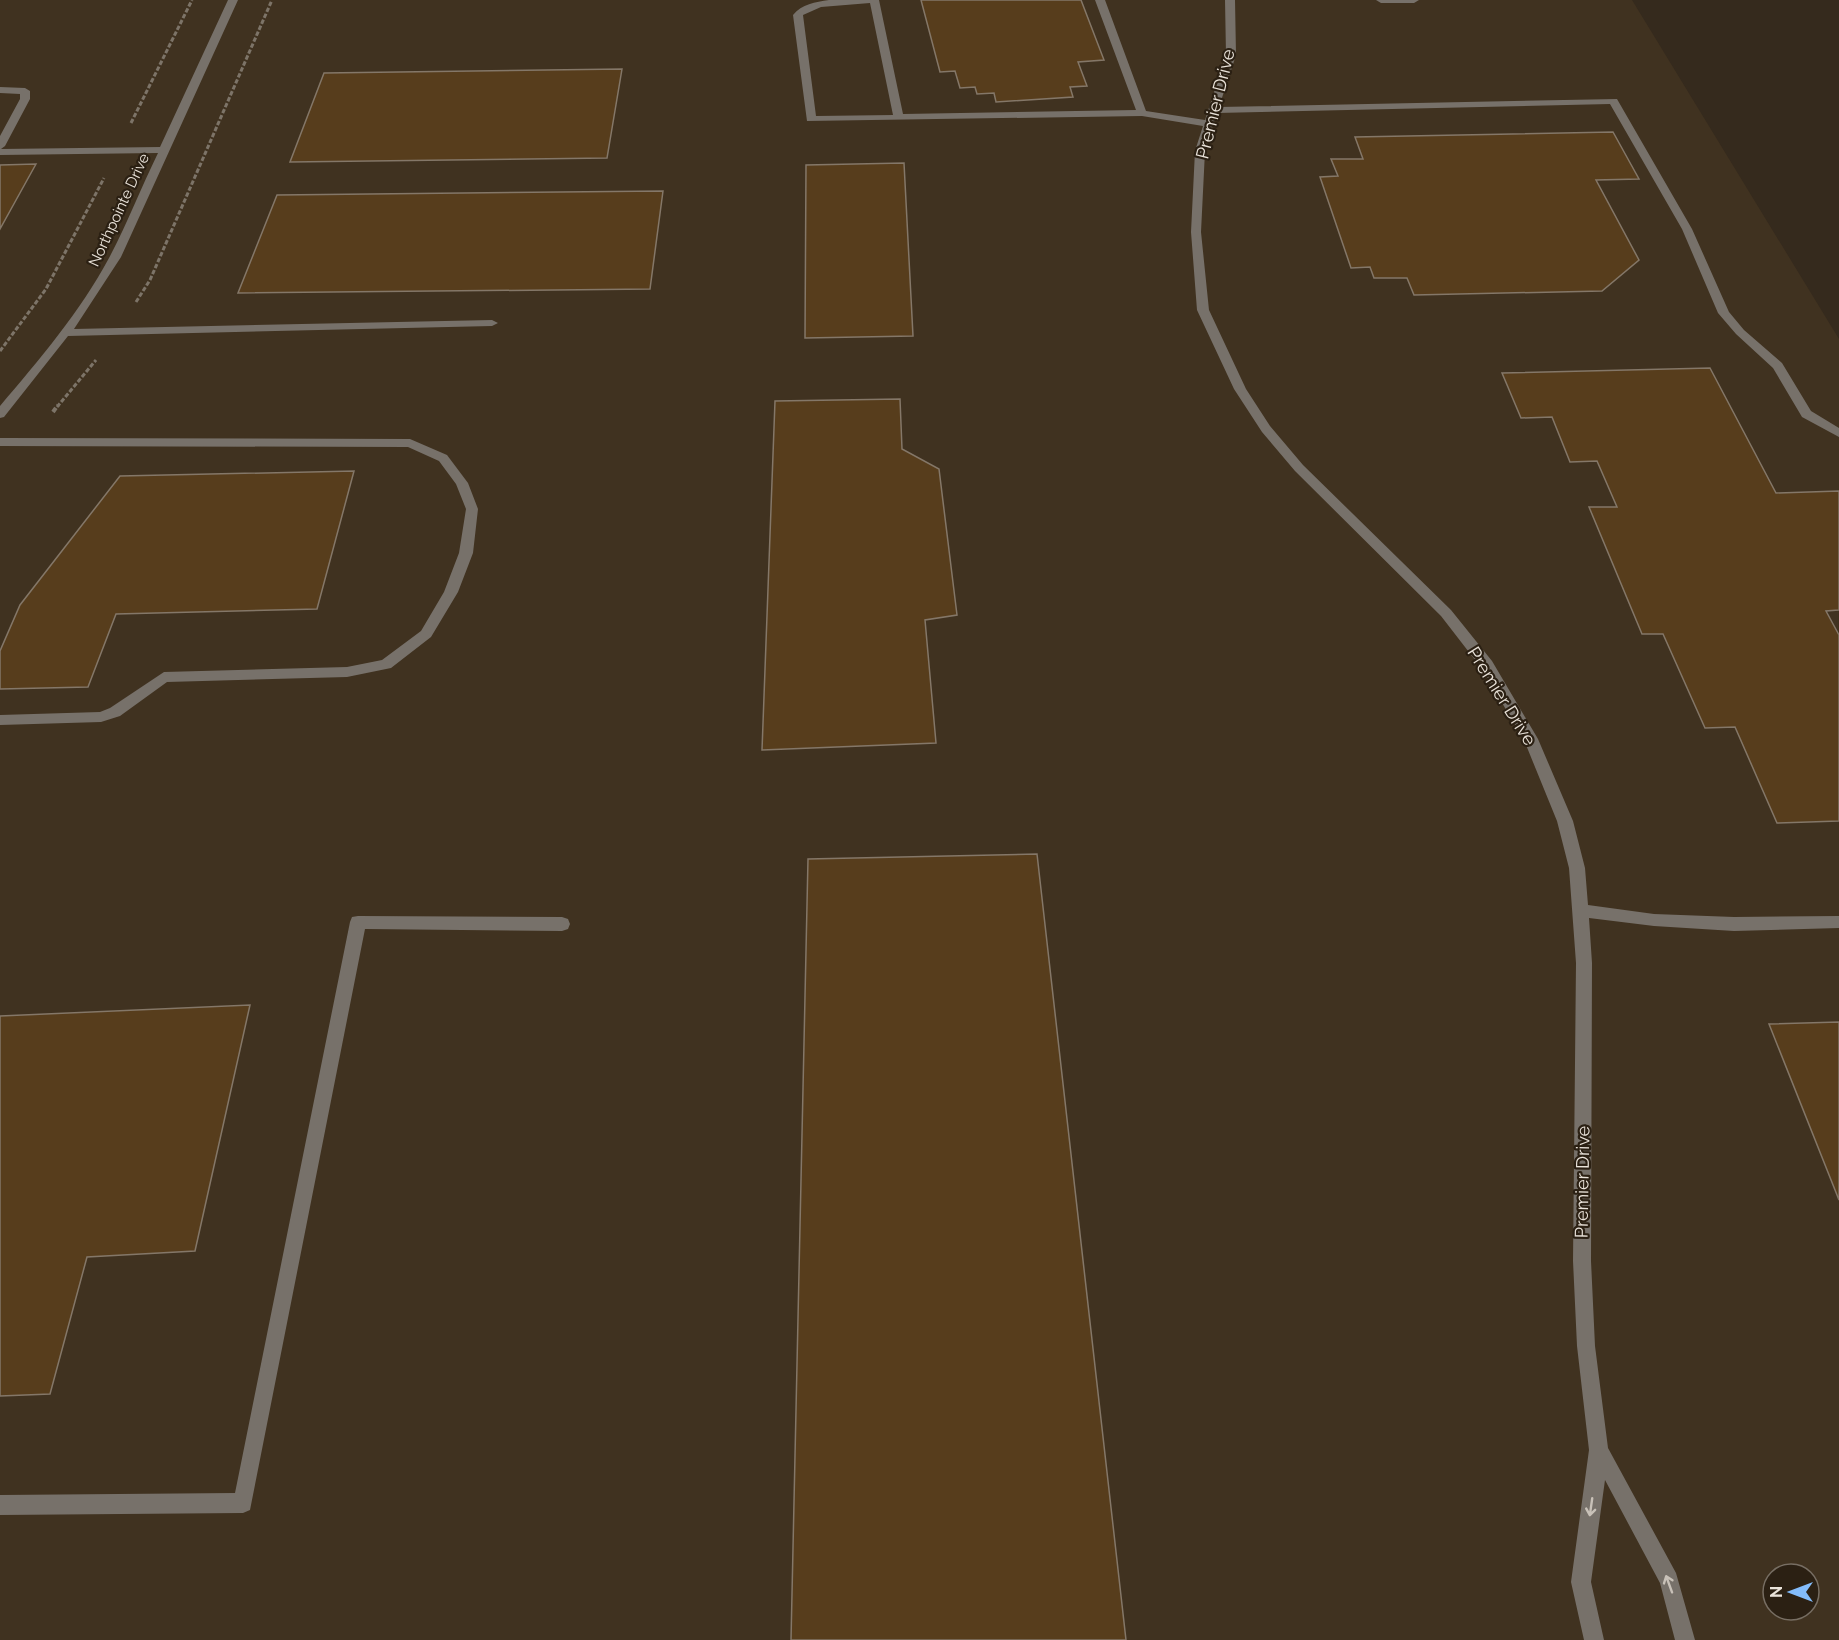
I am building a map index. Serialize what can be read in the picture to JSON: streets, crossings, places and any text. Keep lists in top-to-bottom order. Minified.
{"streets":{"street":["Premier Drive","Northpointe Drive"]},"north":"left"}
